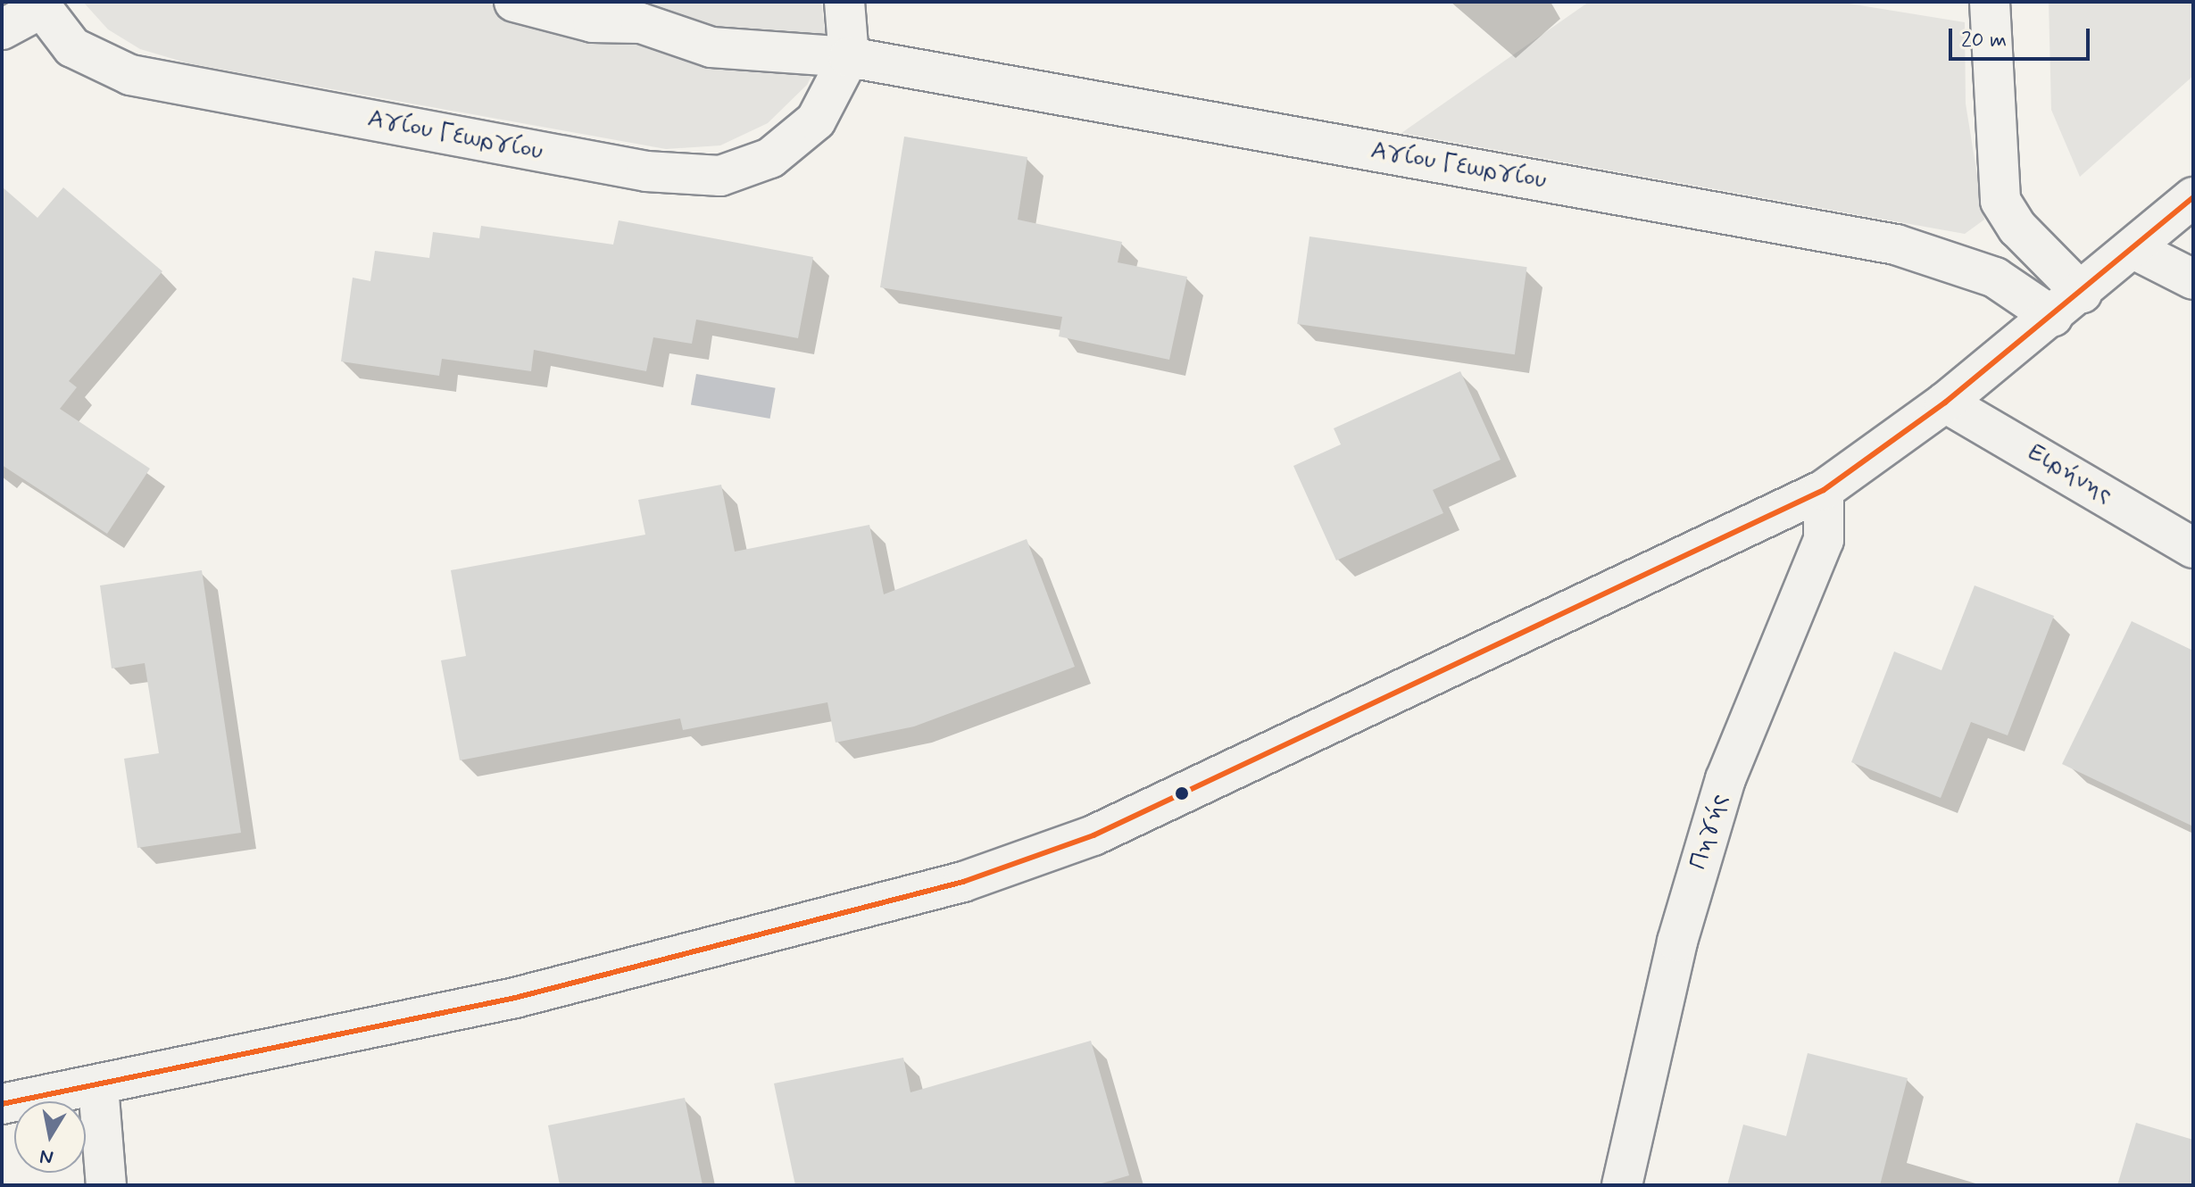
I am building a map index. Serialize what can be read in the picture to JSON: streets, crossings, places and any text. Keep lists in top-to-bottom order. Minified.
{"streets":{"street":["Αγίου Γεωργίου","Ειρήνης","Πηγής"]},"scale_bar":"20 m","north":"bottom"}
